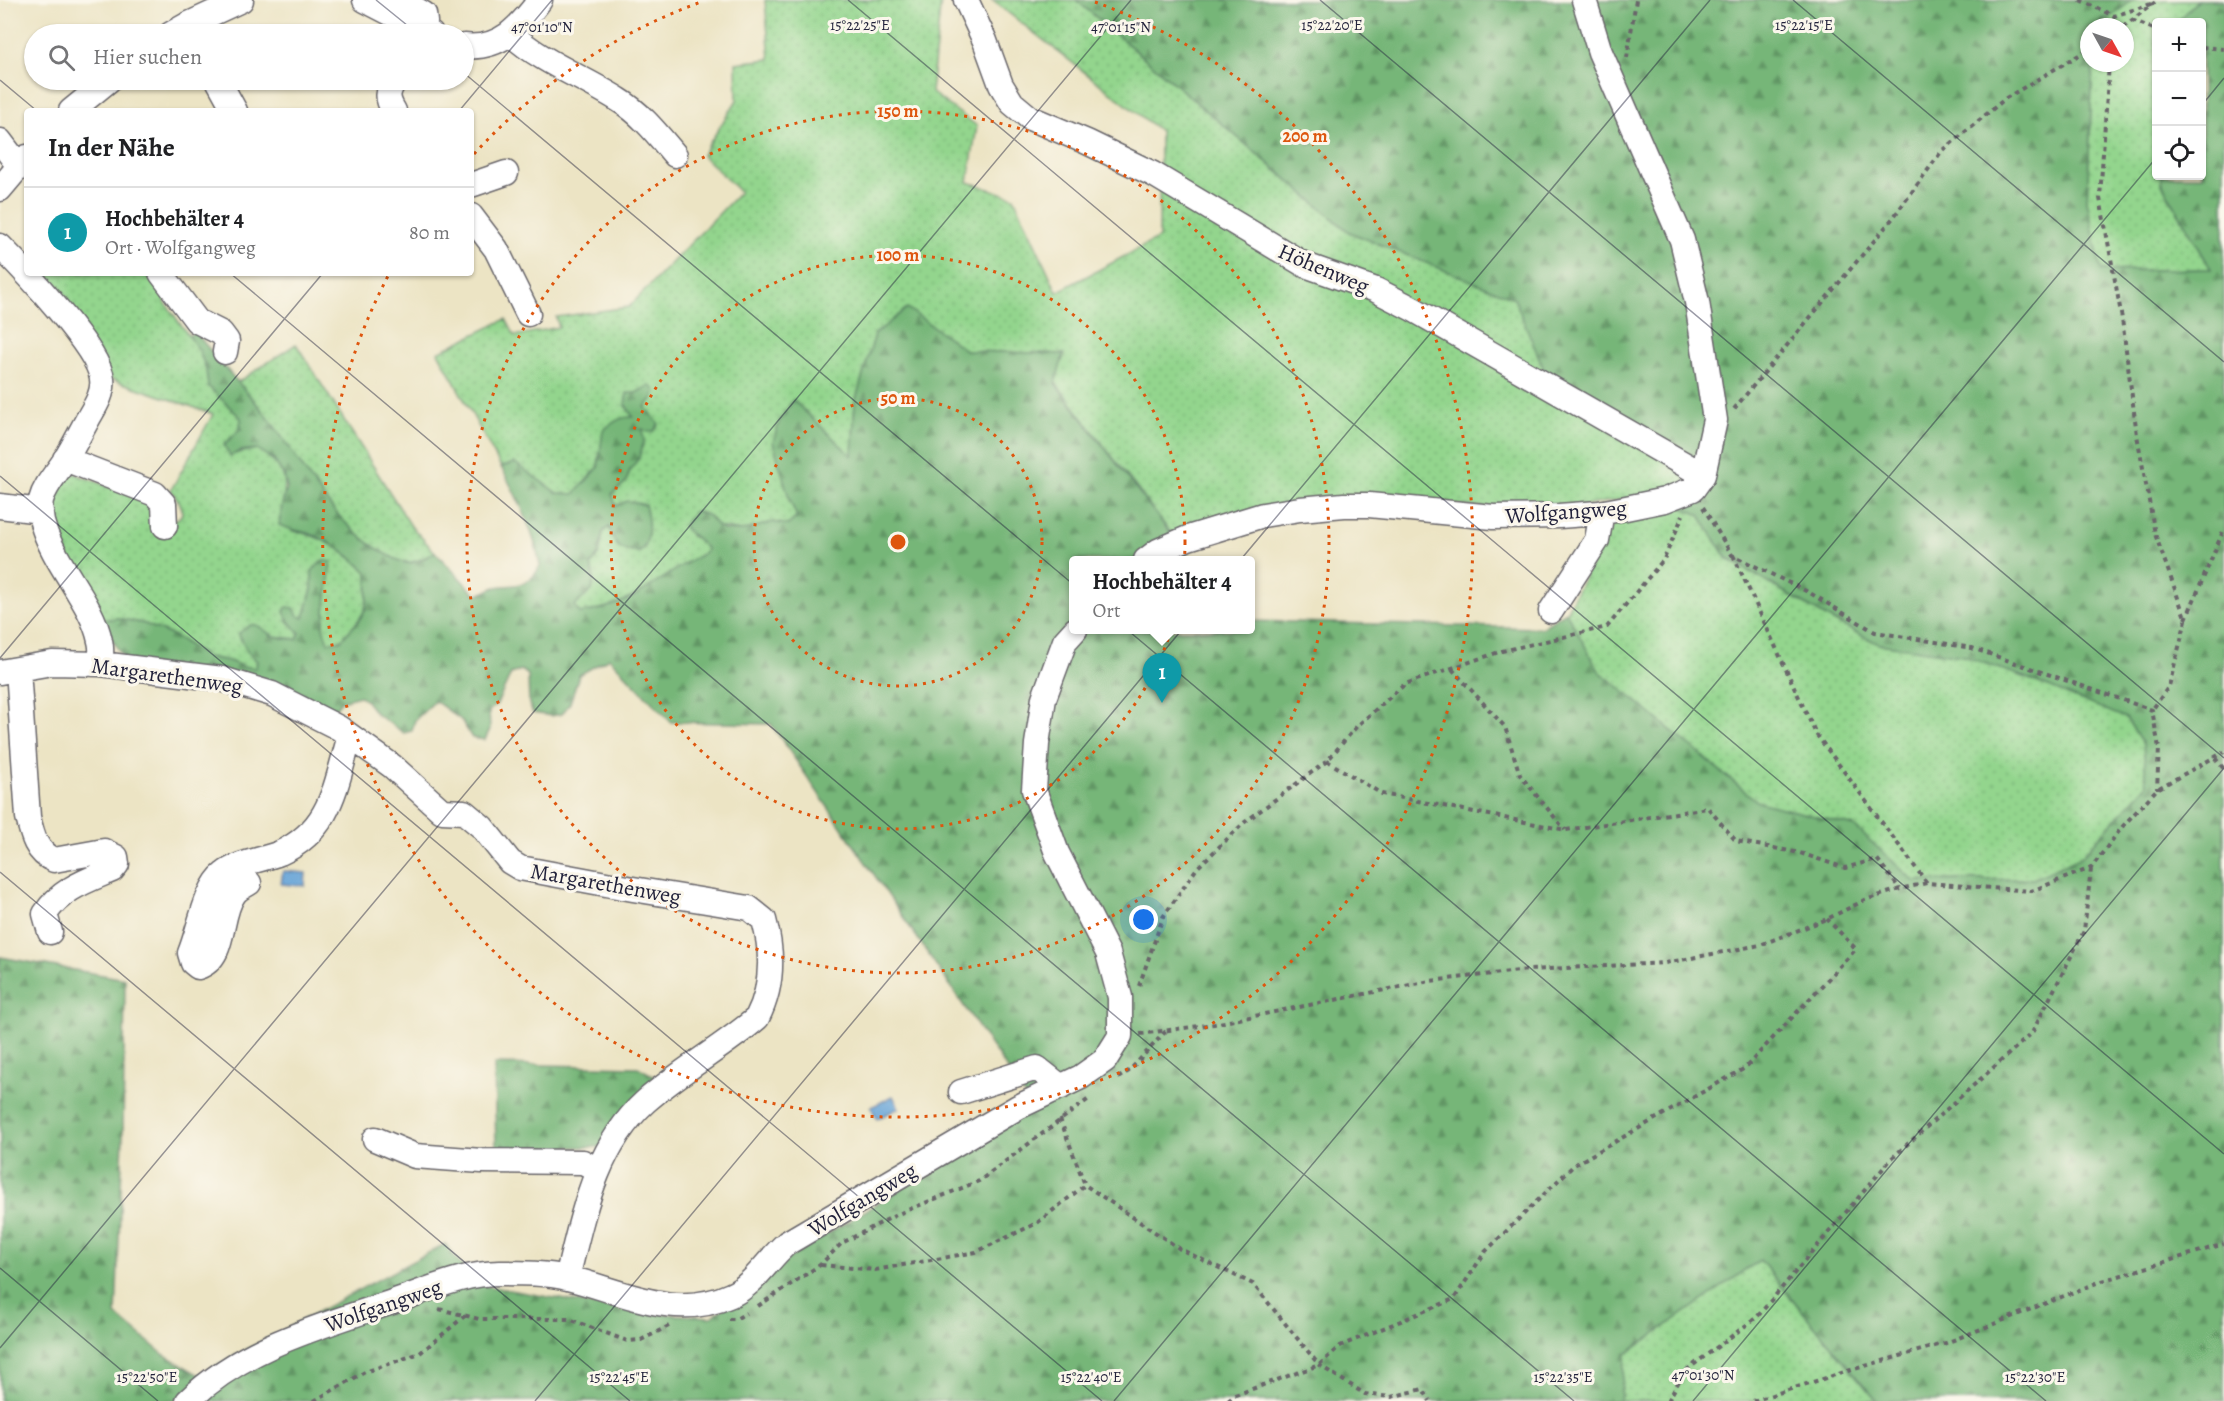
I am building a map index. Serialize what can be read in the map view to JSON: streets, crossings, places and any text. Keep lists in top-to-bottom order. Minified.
{"streets":{"street":["Höhenweg","Wolfgangweg","Margarethenweg"]},"crossings":[["Höhenweg","Wolfgangweg"],["Wolfgangweg","Margarethenweg"]],"north":"bottom right","page":{"map_buttons":["+","−"],"search":"Hier suchen","heading":"In der Nähe","list":[{"mark":"1","name":"Hochbehälter 4","note":"Ort · Wolfgangweg","value":"80 m"}],"popup":["Hochbehälter 4","Ort"],"pins":"1"},"coordinates":["15°22'25\"E","15°22'20\"E","15°22'15\"E","47°01'10\"N","47°01'15\"N","47°01'30\"N","15°22'50\"E","15°22'45\"E","15°22'40\"E","15°22'35\"E","15°22'30\"E"],"rings":["150 m","200 m","100 m","50 m"]}
